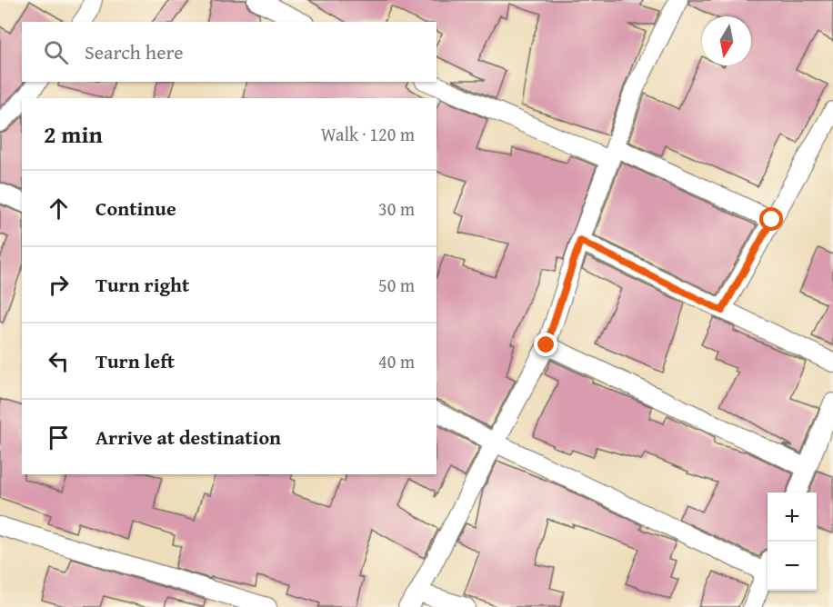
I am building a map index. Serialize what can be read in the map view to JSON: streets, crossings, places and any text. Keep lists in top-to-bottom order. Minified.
{"north":"bottom","page":{"search":"Search here","heading":["2 min","Walk · 120 m"],"list":[["Continue","30 m"],["Turn right","50 m"],["Turn left","40 m"],"Arrive at destination"],"map_buttons":["+","−"]}}
